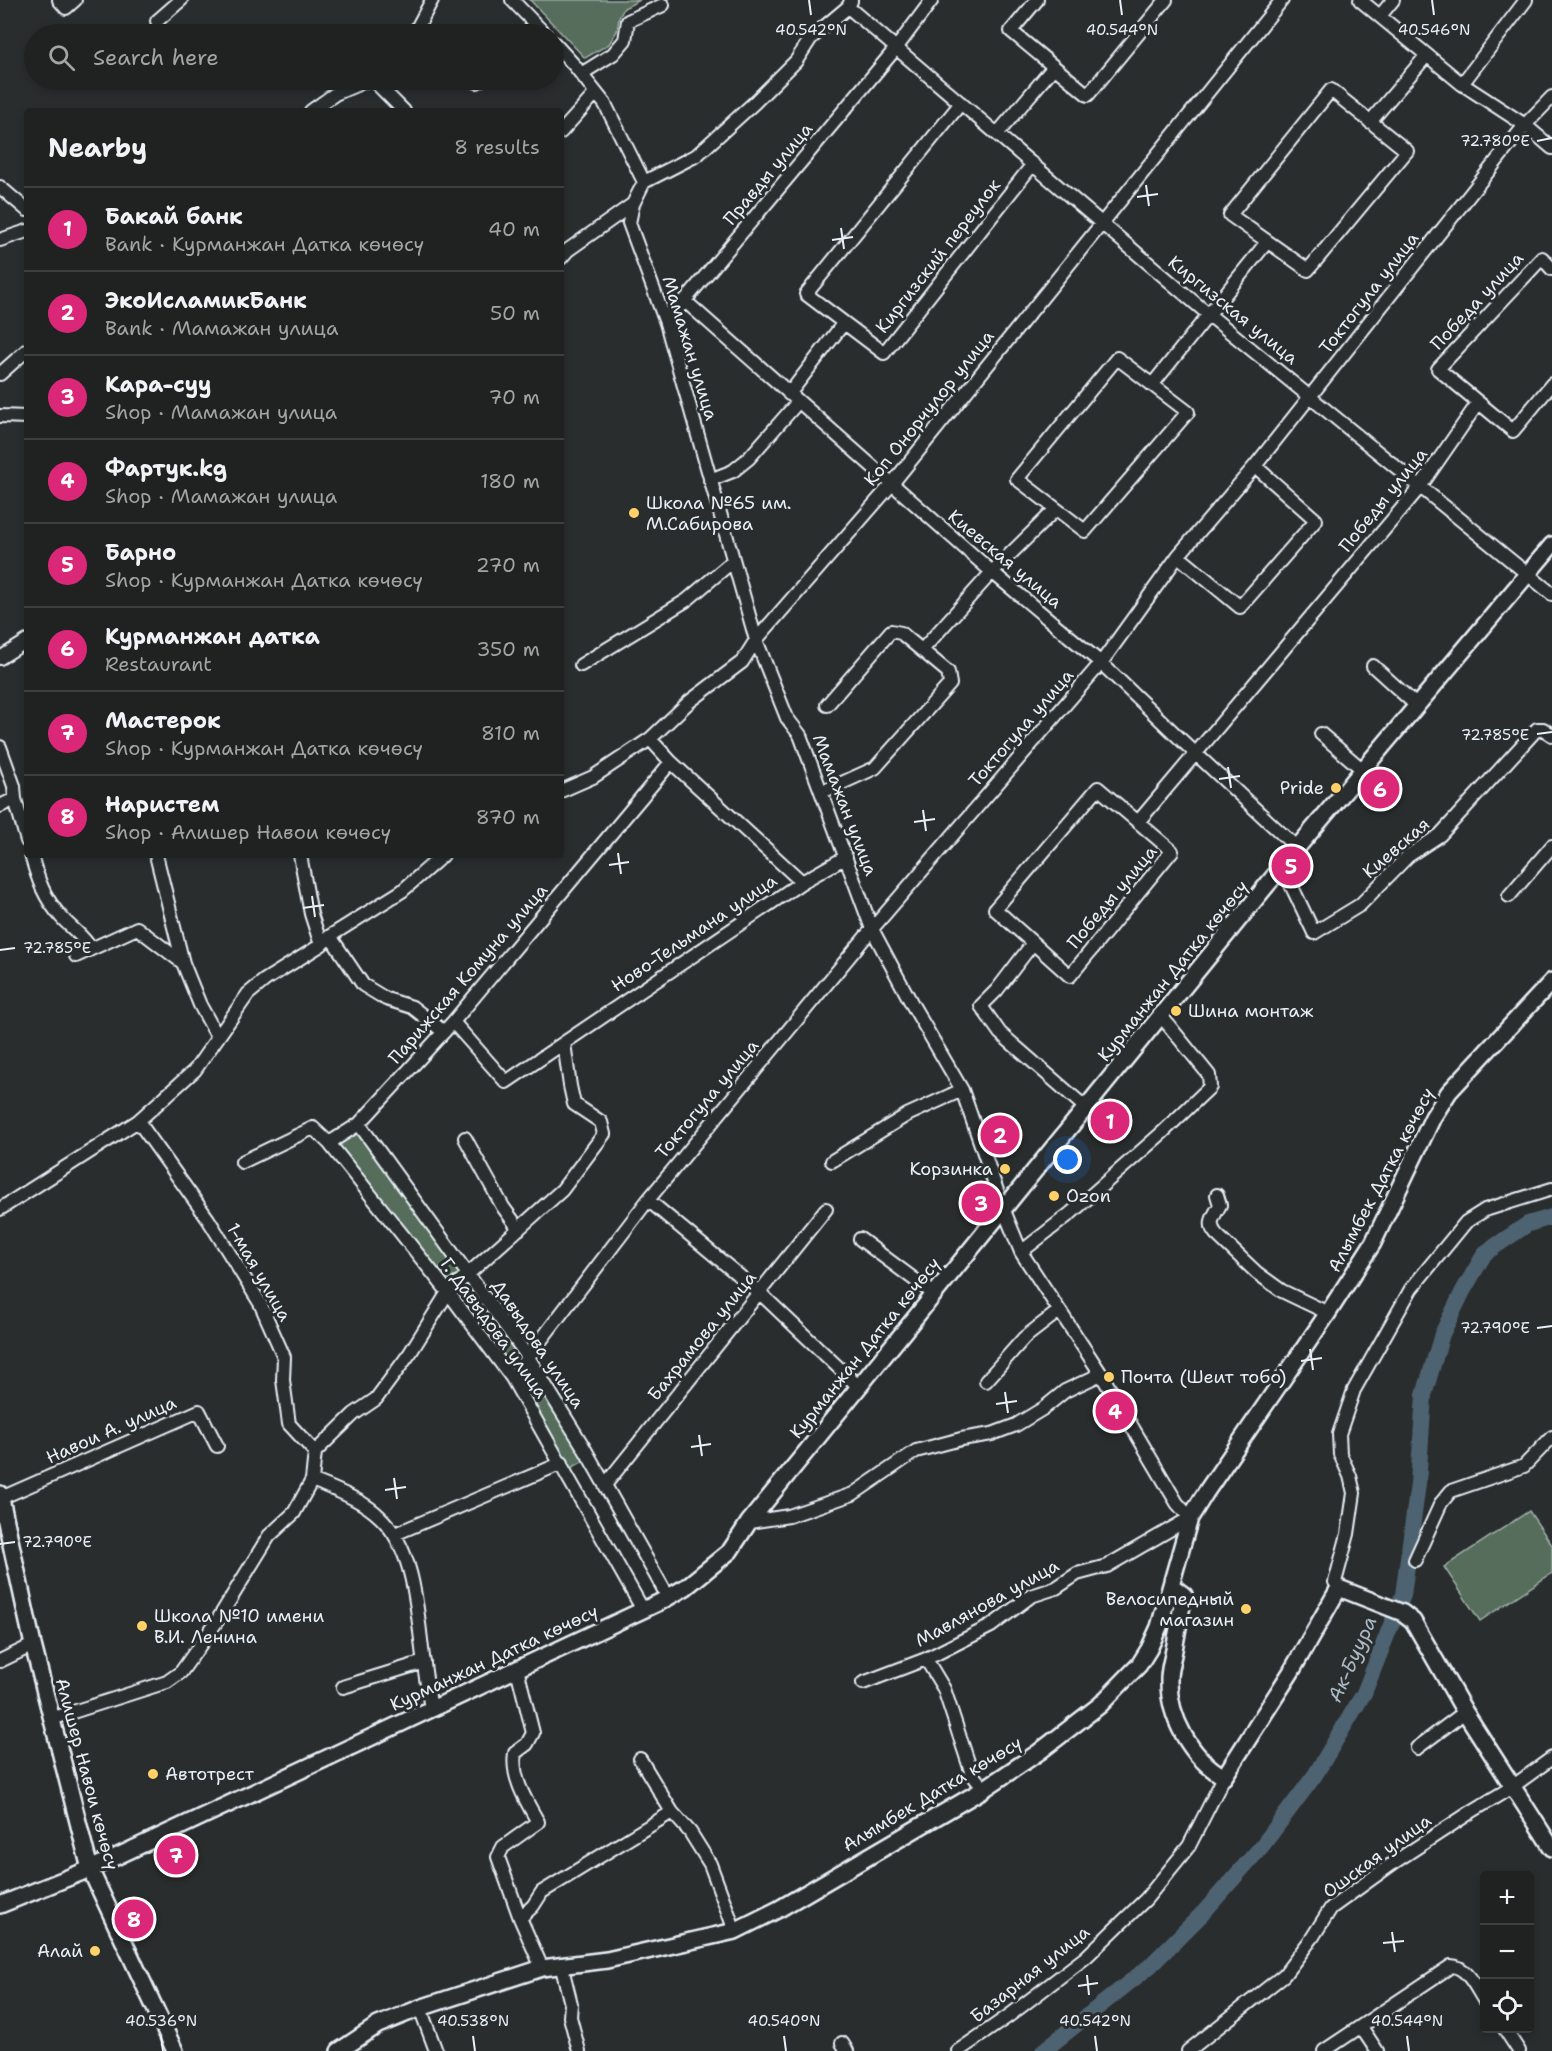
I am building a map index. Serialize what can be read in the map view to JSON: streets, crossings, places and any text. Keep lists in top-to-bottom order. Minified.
{"streets":{"main road":["Курманжан Датка көчөсү","Алымбек Датка көчөсү","Алишер Навои көчөсү"],"street":["Правды улица","Киргизский переулок","Токтогула улица","Победа улица","Киргизская улица","Мамажан улица","Коп Онорчулор улица","Победы улица","Киевская улица","Киевская","Ново-Тельмана улица","Парижская Комуна улица","1-мая улица","Г. Давыдова улица","Бахрамова улица","Давыдова улица","Навои А. улица","Мавлянова улица","Ошская улица","Базарная улица"]},"crossings":[["Правды улица","Киргизская улица"],["Правды улица","Мамажан улица"],["Правды улица","Киевская улица"],["Киргизский переулок","Киргизская улица"],["Токтогула улица","Киргизская улица"],["Токтогула улица","Мамажан улица"],["Токтогула улица","Киевская улица"],["Токтогула улица","Г. Давыдова улица"],["Токтогула улица","Давыдова улица"],["Победа улица","Победы улица"],["Киргизская улица","Коп Онорчулор улица"],["Киргизская улица","Победы улица"],["Киргизская улица","Курманжан Датка көчөсү"],["Мамажан улица","Коп Онорчулор улица"],["Мамажан улица","Ново-Тельмана улица"],["Мамажан улица","Курманжан Датка көчөсү"],["Мамажан улица","Алымбек Датка көчөсү"],["Мамажан улица","Мавлянова улица"],["Коп Онорчулор улица","Киевская улица"],["Победы улица","Киевская улица"],["Киевская улица","Курманжан Датка көчөсү"],["Киевская","Курманжан Датка көчөсү"],["Ново-Тельмана улица","Парижская Комуна улица"],["Курманжан Датка көчөсү","Г. Давыдова улица"],["Курманжан Датка көчөсү","Давыдова улица"],["Курманжан Датка көчөсү","Алишер Навои көчөсү"],["Парижская Комуна улица","Г. Давыдова улица"],["Парижская Комуна улица","Давыдова улица"],["Алымбек Датка көчөсү","Мавлянова улица"],["Бахрамова улица","Давыдова улица"],["Навои А. улица","Алишер Навои көчөсү"]],"water":["Ак-Буура"],"places":["Школа №65 им. М.Сабирова","Pride","Шина монтаж","Корзинка","Ozon","Почта (Шеит тобо)","Велосипедный магазин","Школа №10 имени В.И. Ленина","Автотрест","Алай"],"page":{"search":"Search here","heading":["Nearby","8 results"],"list":[{"mark":"1","name":"Бакай банк","note":"Bank · Курманжан Датка көчөсү","value":"40 m"},{"mark":"2","name":"ЭкоИсламикБанк","note":"Bank · Мамажан улица","value":"50 m"},{"mark":"3","name":"Кара-суу","note":"Shop · Мамажан улица","value":"70 m"},{"mark":"4","name":"Фартук.kg","note":"Shop · Мамажан улица","value":"180 m"},{"mark":"5","name":"Барно","note":"Shop · Курманжан Датка көчөсү","value":"270 m"},{"mark":"6","name":"Курманжан датка","note":"Restaurant","value":"350 m"},{"mark":"7","name":"Мастерок","note":"Shop · Курманжан Датка көчөсү","value":"810 m"},{"mark":"8","name":"Наристем","note":"Shop · Алишер Навои көчөсү","value":"870 m"}],"pins":["6","5","1","2","3","4","7","8"],"map_buttons":["+","−"]},"coordinates":["40.542°N","40.544°N","40.546°N","72.780°E","72.785°E","72.790°E","40.536°N","40.538°N","40.540°N"]}
